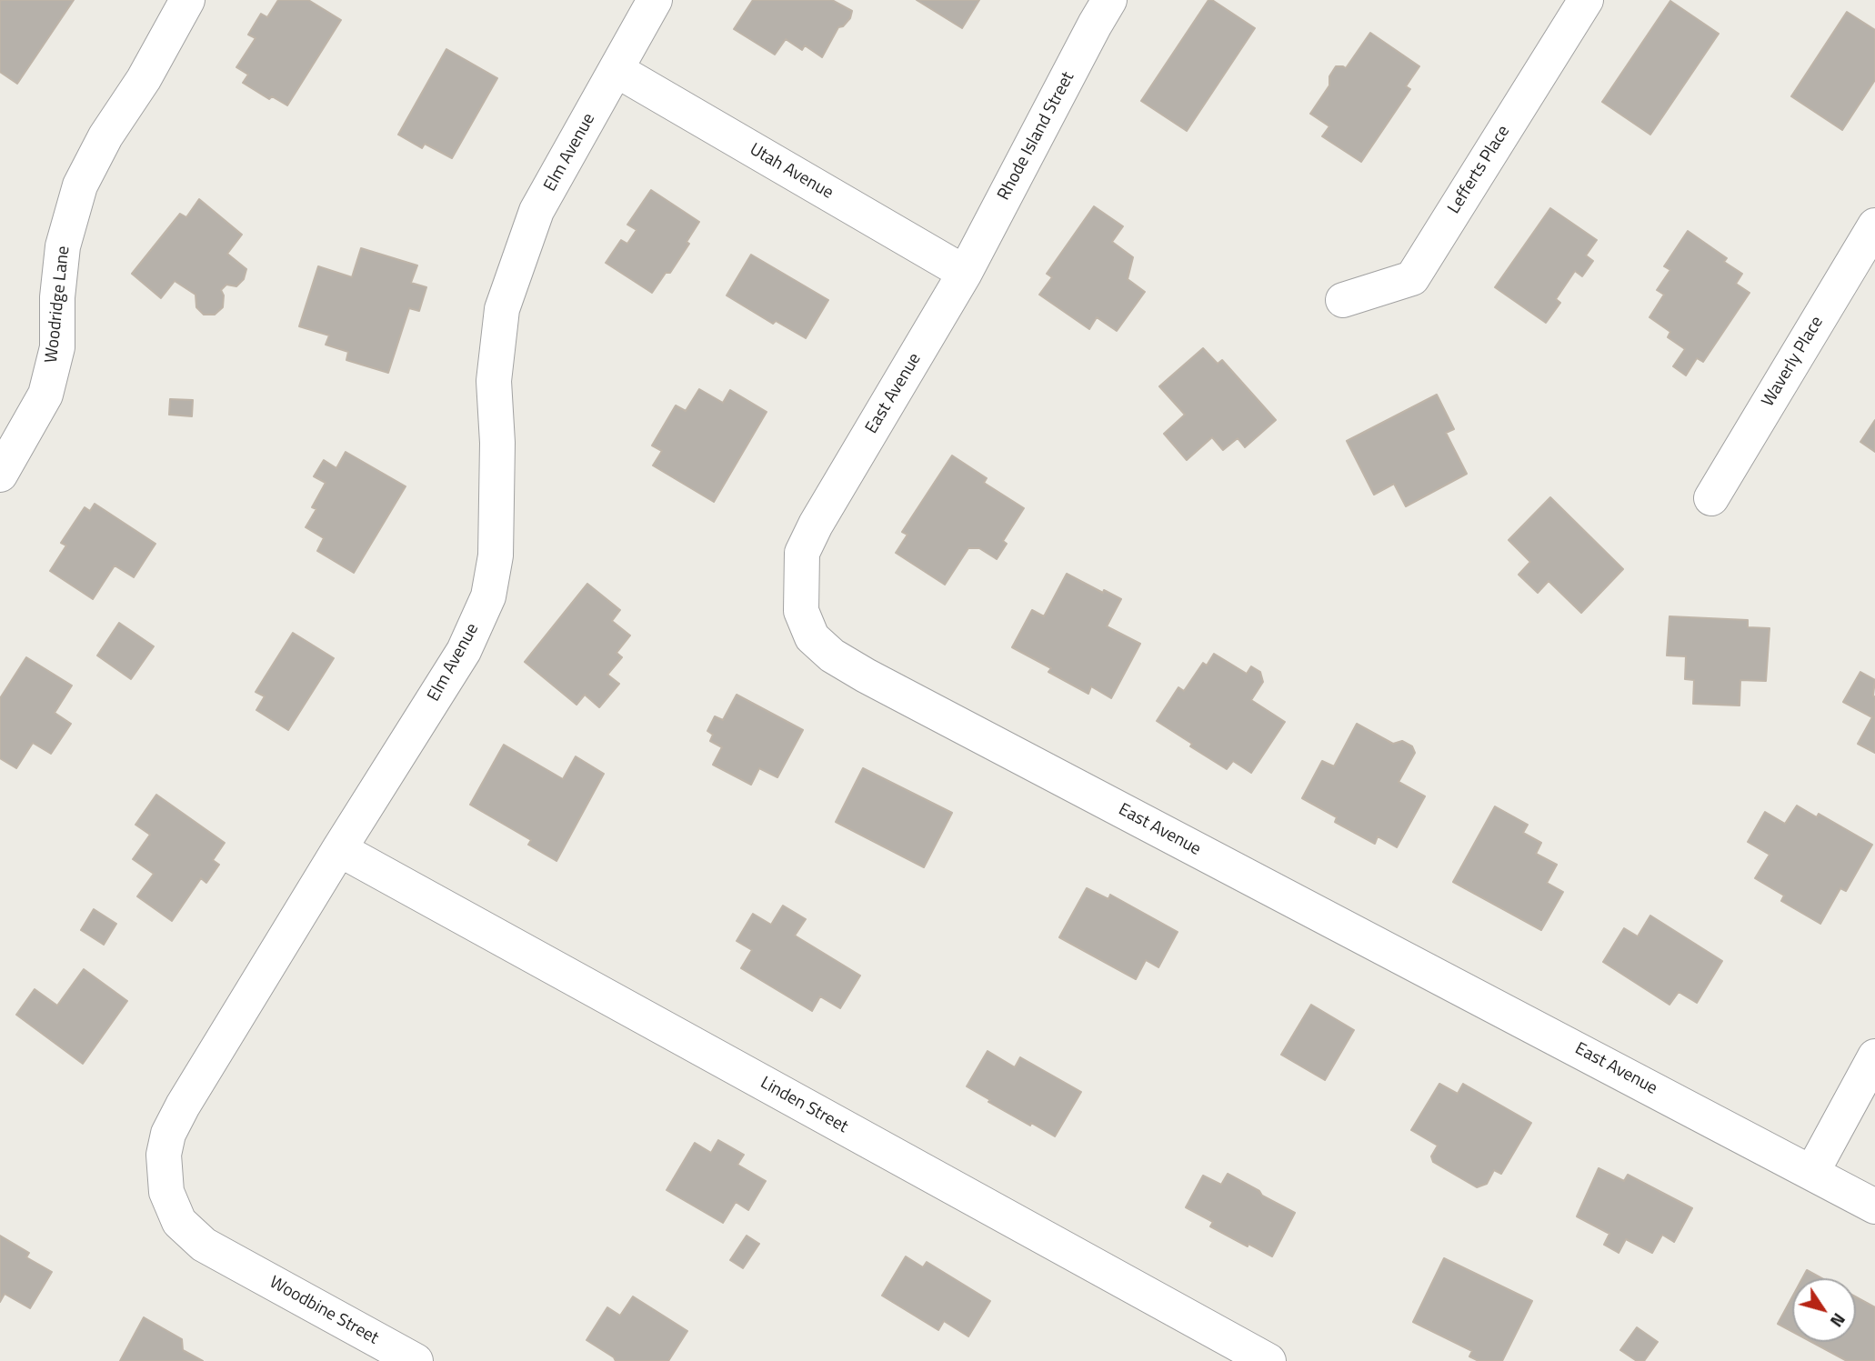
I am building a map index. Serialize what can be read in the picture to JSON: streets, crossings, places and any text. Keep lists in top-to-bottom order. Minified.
{"streets":{"street":["Rhode Island Street","Elm Avenue","Lefferts Place","Utah Avenue","Woodridge Lane","Waverly Place","East Avenue","Linden Street","Woodbine Street"]},"crossings":[["Rhode Island Street","Utah Avenue"],["Rhode Island Street","East Avenue"],["Elm Avenue","Utah Avenue"],["Elm Avenue","Linden Street"],["Elm Avenue","Woodbine Street"],["Utah Avenue","East Avenue"]],"north":"bottom right"}
